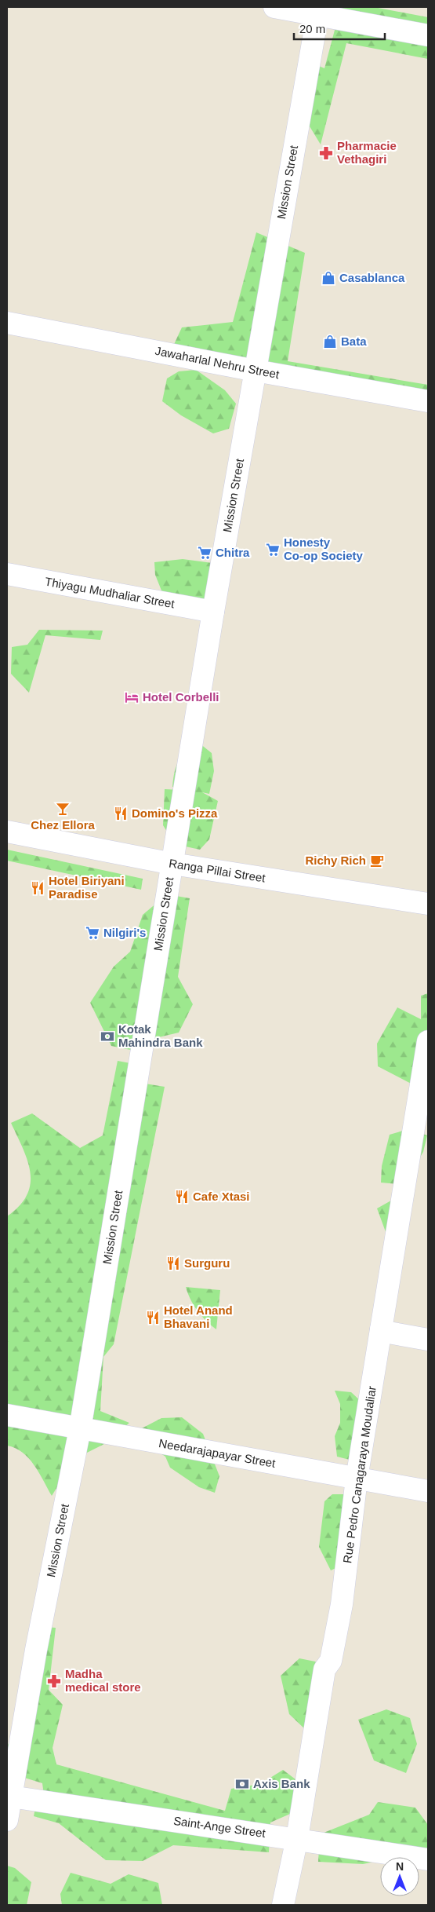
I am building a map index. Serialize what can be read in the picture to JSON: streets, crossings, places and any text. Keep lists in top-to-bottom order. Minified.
{"streets":{"street":["Mission Street","Jawaharlal Nehru Street","Thiyagu Mudhaliar Street","Ranga Pillai Street","Needarajapayar Street","Rue Pedro Canagaraya Moudaliar","Saint-Ange Street"]},"crossings":[["Mission Street","Jawaharlal Nehru Street"],["Mission Street","Thiyagu Mudhaliar Street"],["Mission Street","Ranga Pillai Street"],["Mission Street","Needarajapayar Street"],["Mission Street","Saint-Ange Street"],["Needarajapayar Street","Rue Pedro Canagaraya Moudaliar"],["Rue Pedro Canagaraya Moudaliar","Saint-Ange Street"]],"places":{"pharmacy":["Pharmacie Vethagiri","Madha medical store"],"shop":["Casablanca","Bata"],"supermarket":["Honesty Co-op Society","Chitra","Nilgiri's"],"hotel":["Hotel Corbelli"],"bar":["Chez Ellora"],"restaurant":["Domino's Pizza","Hotel Biriyani Paradise","Cafe Xtasi","Surguru","Hotel Anand Bhavani"],"cafe":["Richy Rich"],"bank":["Kotak Mahindra Bank","Axis Bank"]},"scale_bar":"20 m","north":"top"}
